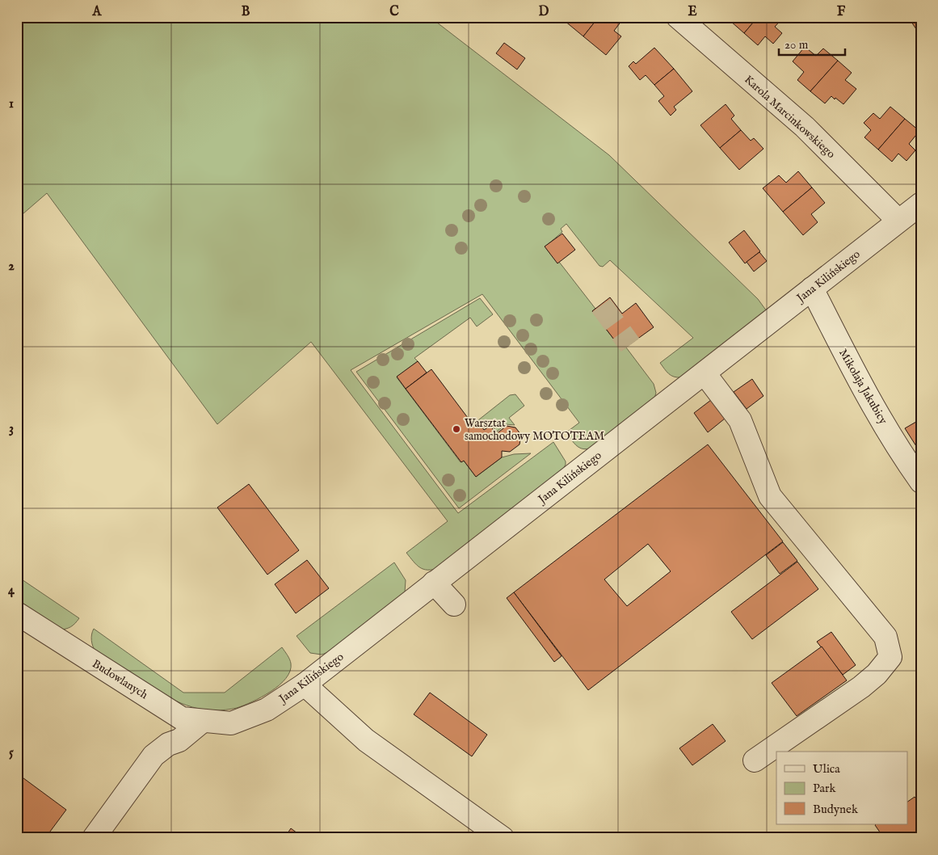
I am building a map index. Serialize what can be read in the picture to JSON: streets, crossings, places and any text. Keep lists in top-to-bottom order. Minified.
{"streets":{"street":["Karola Marcinkowskiego","Jana Kilińskiego","Mikołaja Jakubicy","Budowlanych"]},"crossings":[["Karola Marcinkowskiego","Jana Kilińskiego"],["Jana Kilińskiego","Mikołaja Jakubicy"],["Jana Kilińskiego","Budowlanych"]],"places":["Warsztat samochodowy MOTOTEAM"],"legend":["Ulica","Park","Budynek"],"scale_bar":"20 m","grid":{"columns":["A","B","C","D","E","F"],"rows":["1","2","3","4","5"]}}
